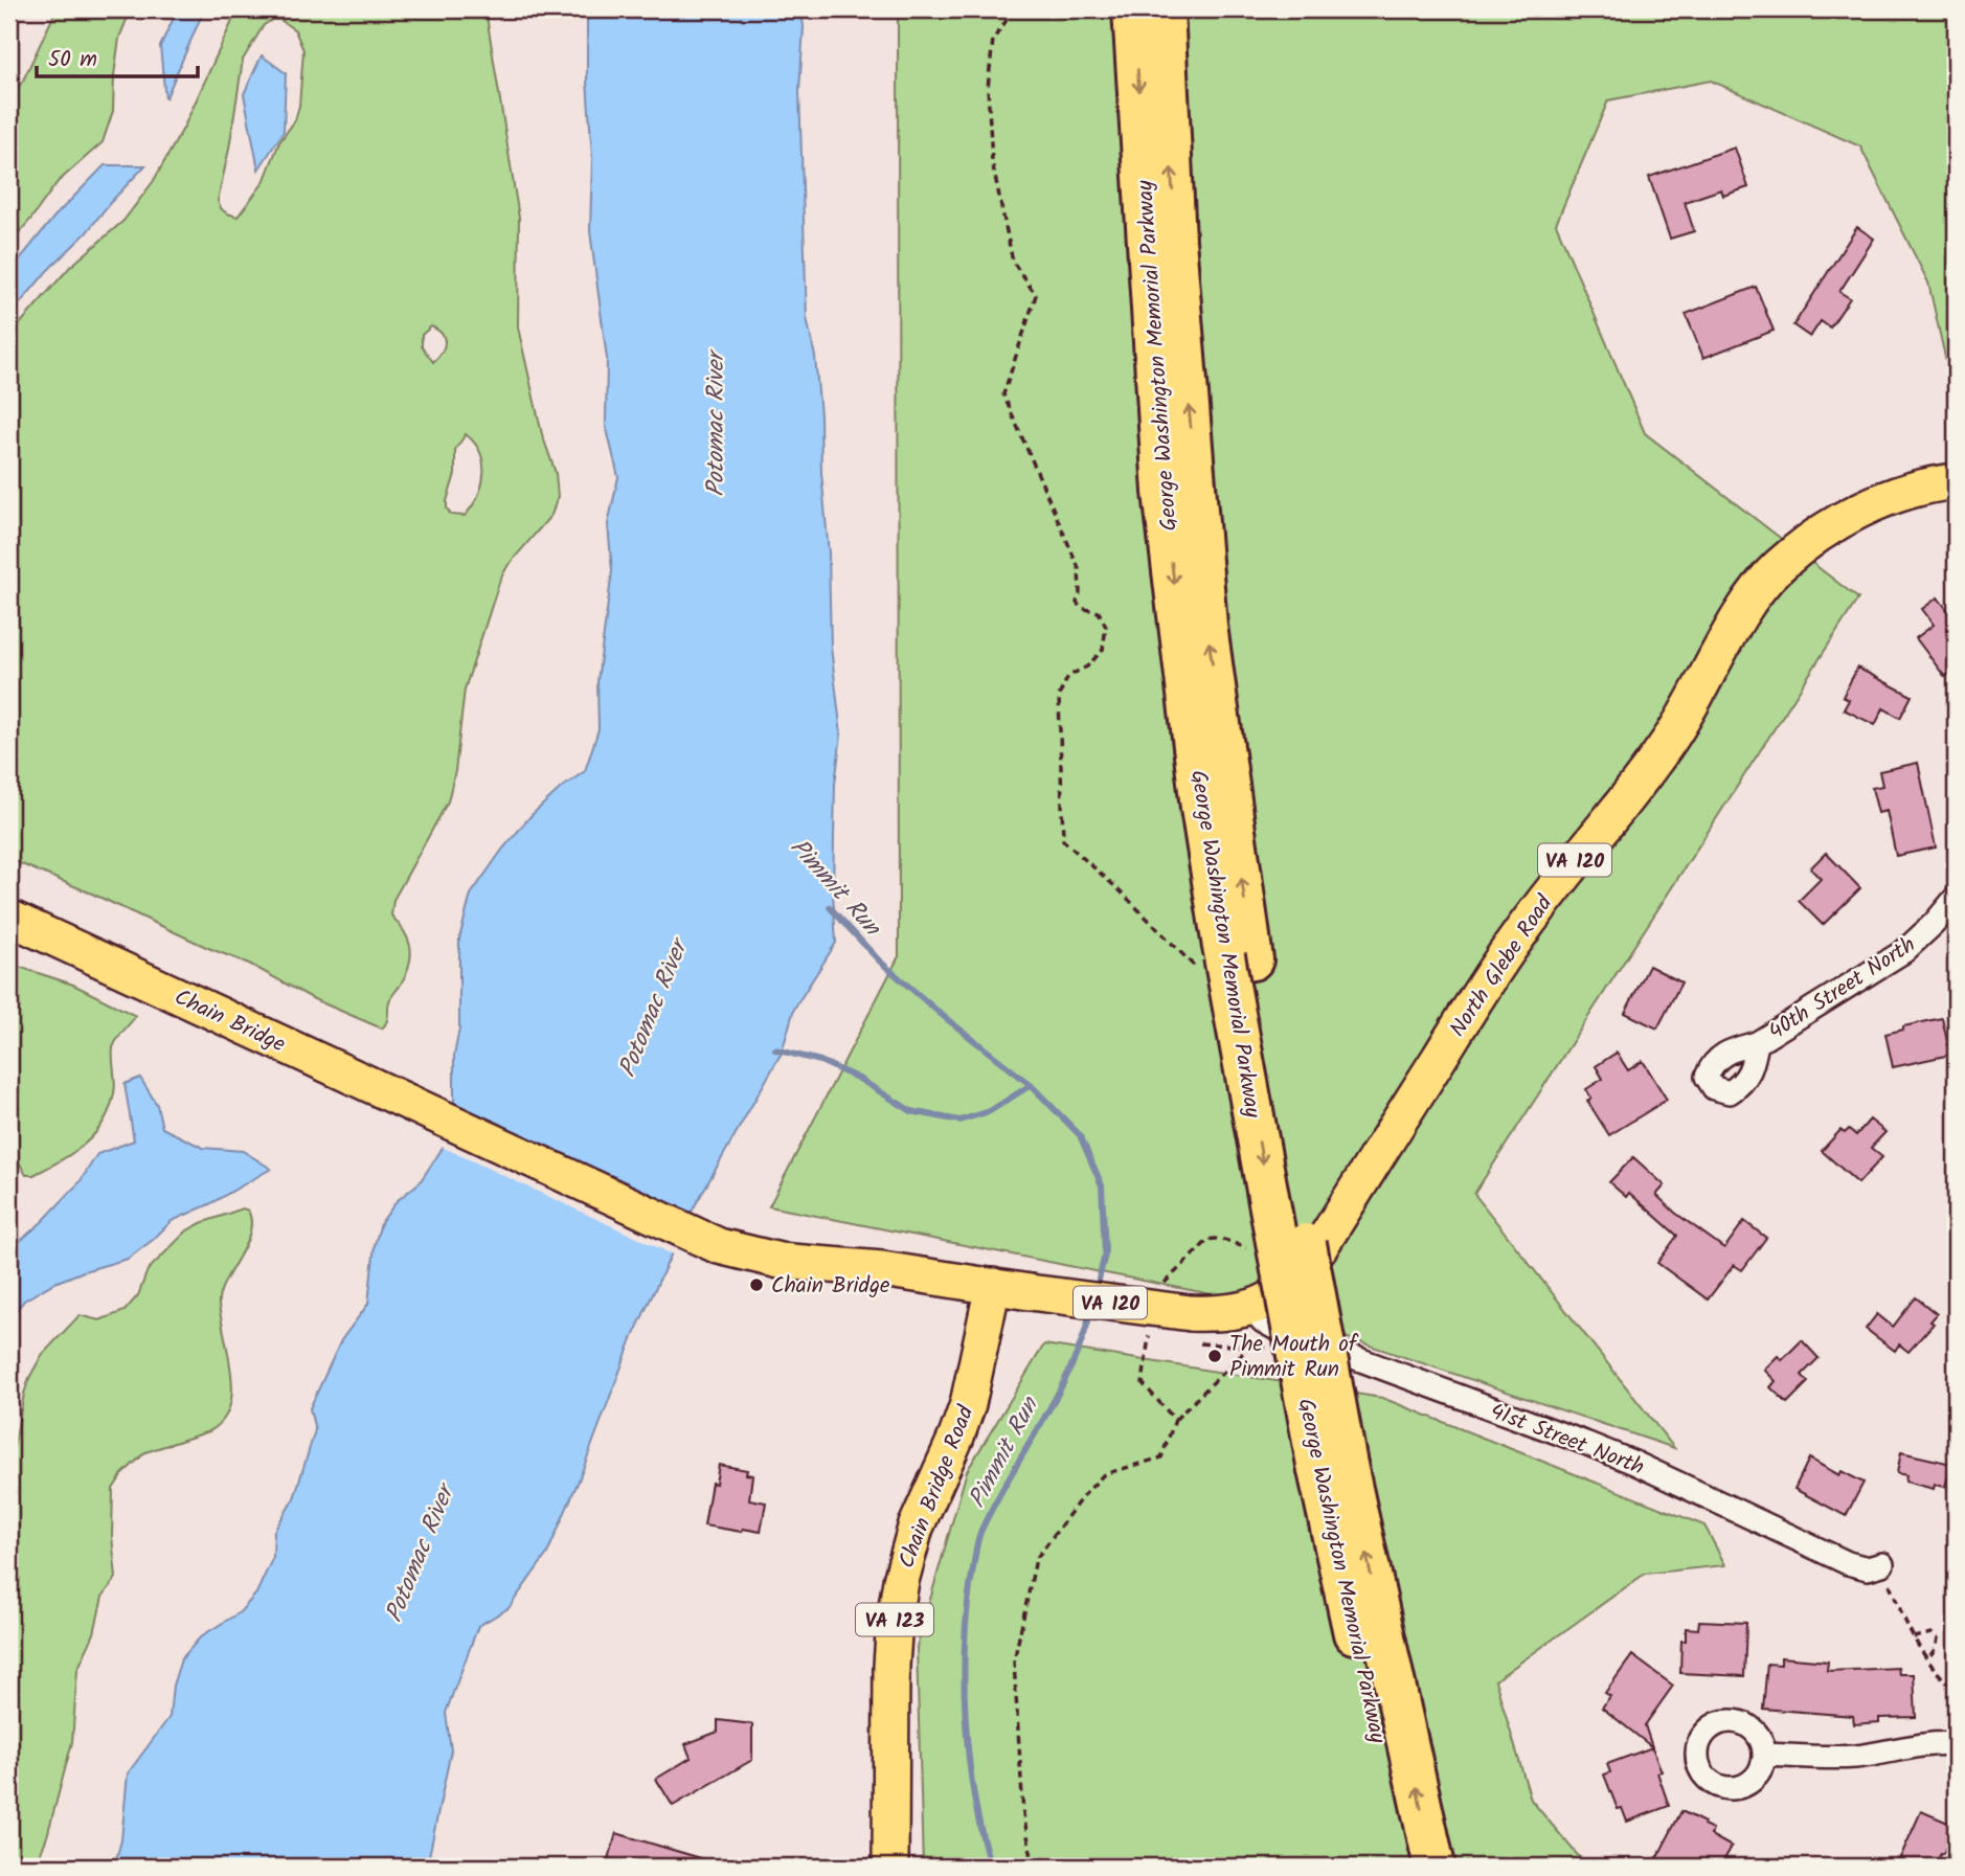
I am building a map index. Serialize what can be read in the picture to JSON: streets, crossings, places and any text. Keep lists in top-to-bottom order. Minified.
{"streets":{"highway":["George Washington Memorial Parkway"],"main road":["VA 120","North Glebe Road","Chain Bridge","Chain Bridge Road","VA 123"],"street":["40th Street North","41st Street North"]},"crossings":[["North Glebe Road","Chain Bridge"],["North Glebe Road","41st Street North"],["North Glebe Road","Chain Bridge Road"],["Chain Bridge","Chain Bridge Road"]],"water":["Potomac River","Pimmit Run"],"places":["Chain Bridge","The Mouth of Pimmit Run"],"scale_bar":"50 m"}
